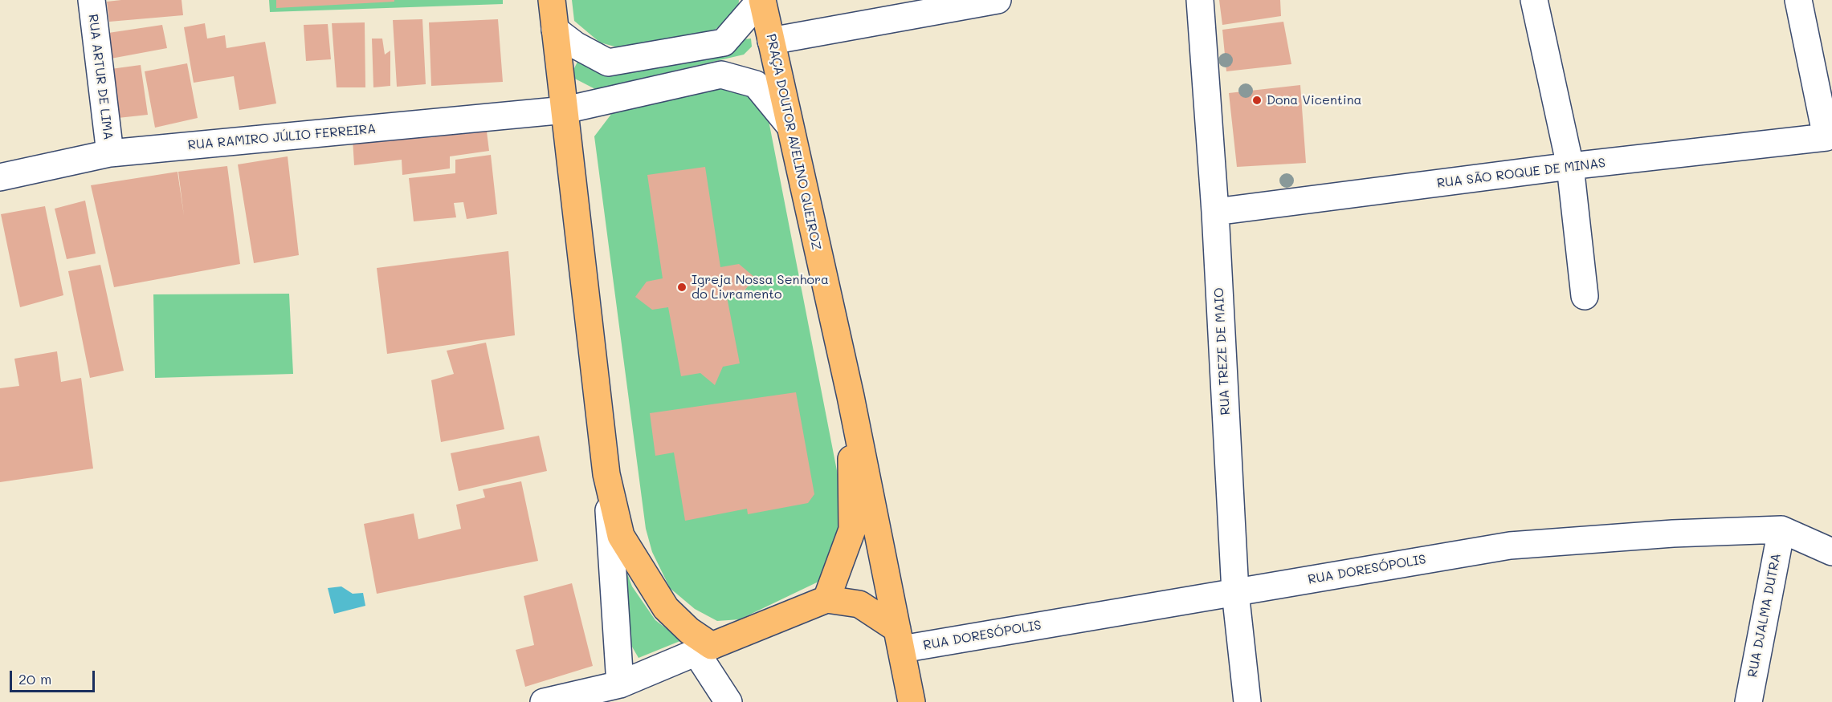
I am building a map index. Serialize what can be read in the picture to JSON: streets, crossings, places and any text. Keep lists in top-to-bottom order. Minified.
{"streets":{"main road":["PRAÇA DOUTOR AVELINO QUEIROZ"],"street":["RUA ARTUR DE LIMA","RUA RAMIRO JÚLIO FERREIRA","RUA SÃO ROQUE DE MINAS","RUA TREZE DE MAIO","RUA DORESÓPOLIS","RUA DJALMA DUTRA"]},"crossings":[["RUA ARTUR DE LIMA","RUA RAMIRO JÚLIO FERREIRA"],["RUA RAMIRO JÚLIO FERREIRA","PRAÇA DOUTOR AVELINO QUEIROZ"],["PRAÇA DOUTOR AVELINO QUEIROZ","RUA DORESÓPOLIS"],["RUA SÃO ROQUE DE MINAS","RUA TREZE DE MAIO"],["RUA TREZE DE MAIO","RUA DORESÓPOLIS"],["RUA DORESÓPOLIS","RUA DJALMA DUTRA"]],"places":["Dona Vicentina","Igreja Nossa Senhora do Livramento"],"scale_bar":"20 m"}
